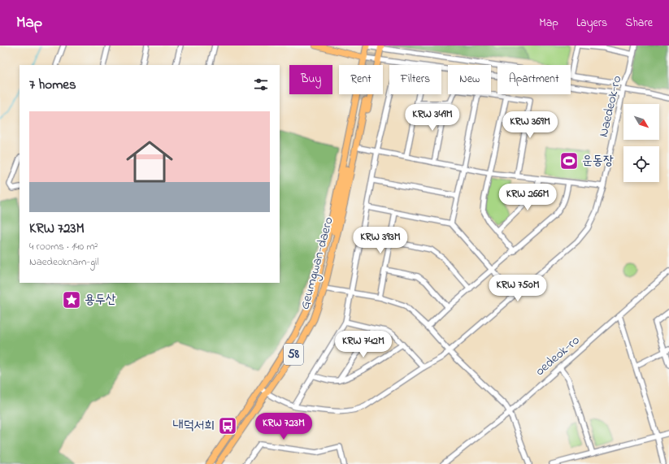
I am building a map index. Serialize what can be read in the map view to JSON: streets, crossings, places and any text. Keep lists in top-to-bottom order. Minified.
{"streets":{"main road":["Geumgwan-daero","58"],"street":["Naedeok-ro","oedeok-ro"]},"crossings":[["Naedeok-ro","Geumgwan-daero"]],"places":{"sports":["운동장"],"place":["용두산"],"bus stop":["내덕서희"]},"north":"bottom right","page":{"header":"Map","nav":["Map","Layers","Share"],"chip":["Buy","Rent","Filters","New","Apartment"],"heading":"7 homes","price":["KRW 349M","KRW 369M","KRW 266M","KRW 393M","KRW 750M","KRW 742M","KRW 723M"],"list":[{"name":"KRW 723M","note":"4 rooms · 140 m² · Naedeoknam-gil"}]}}
